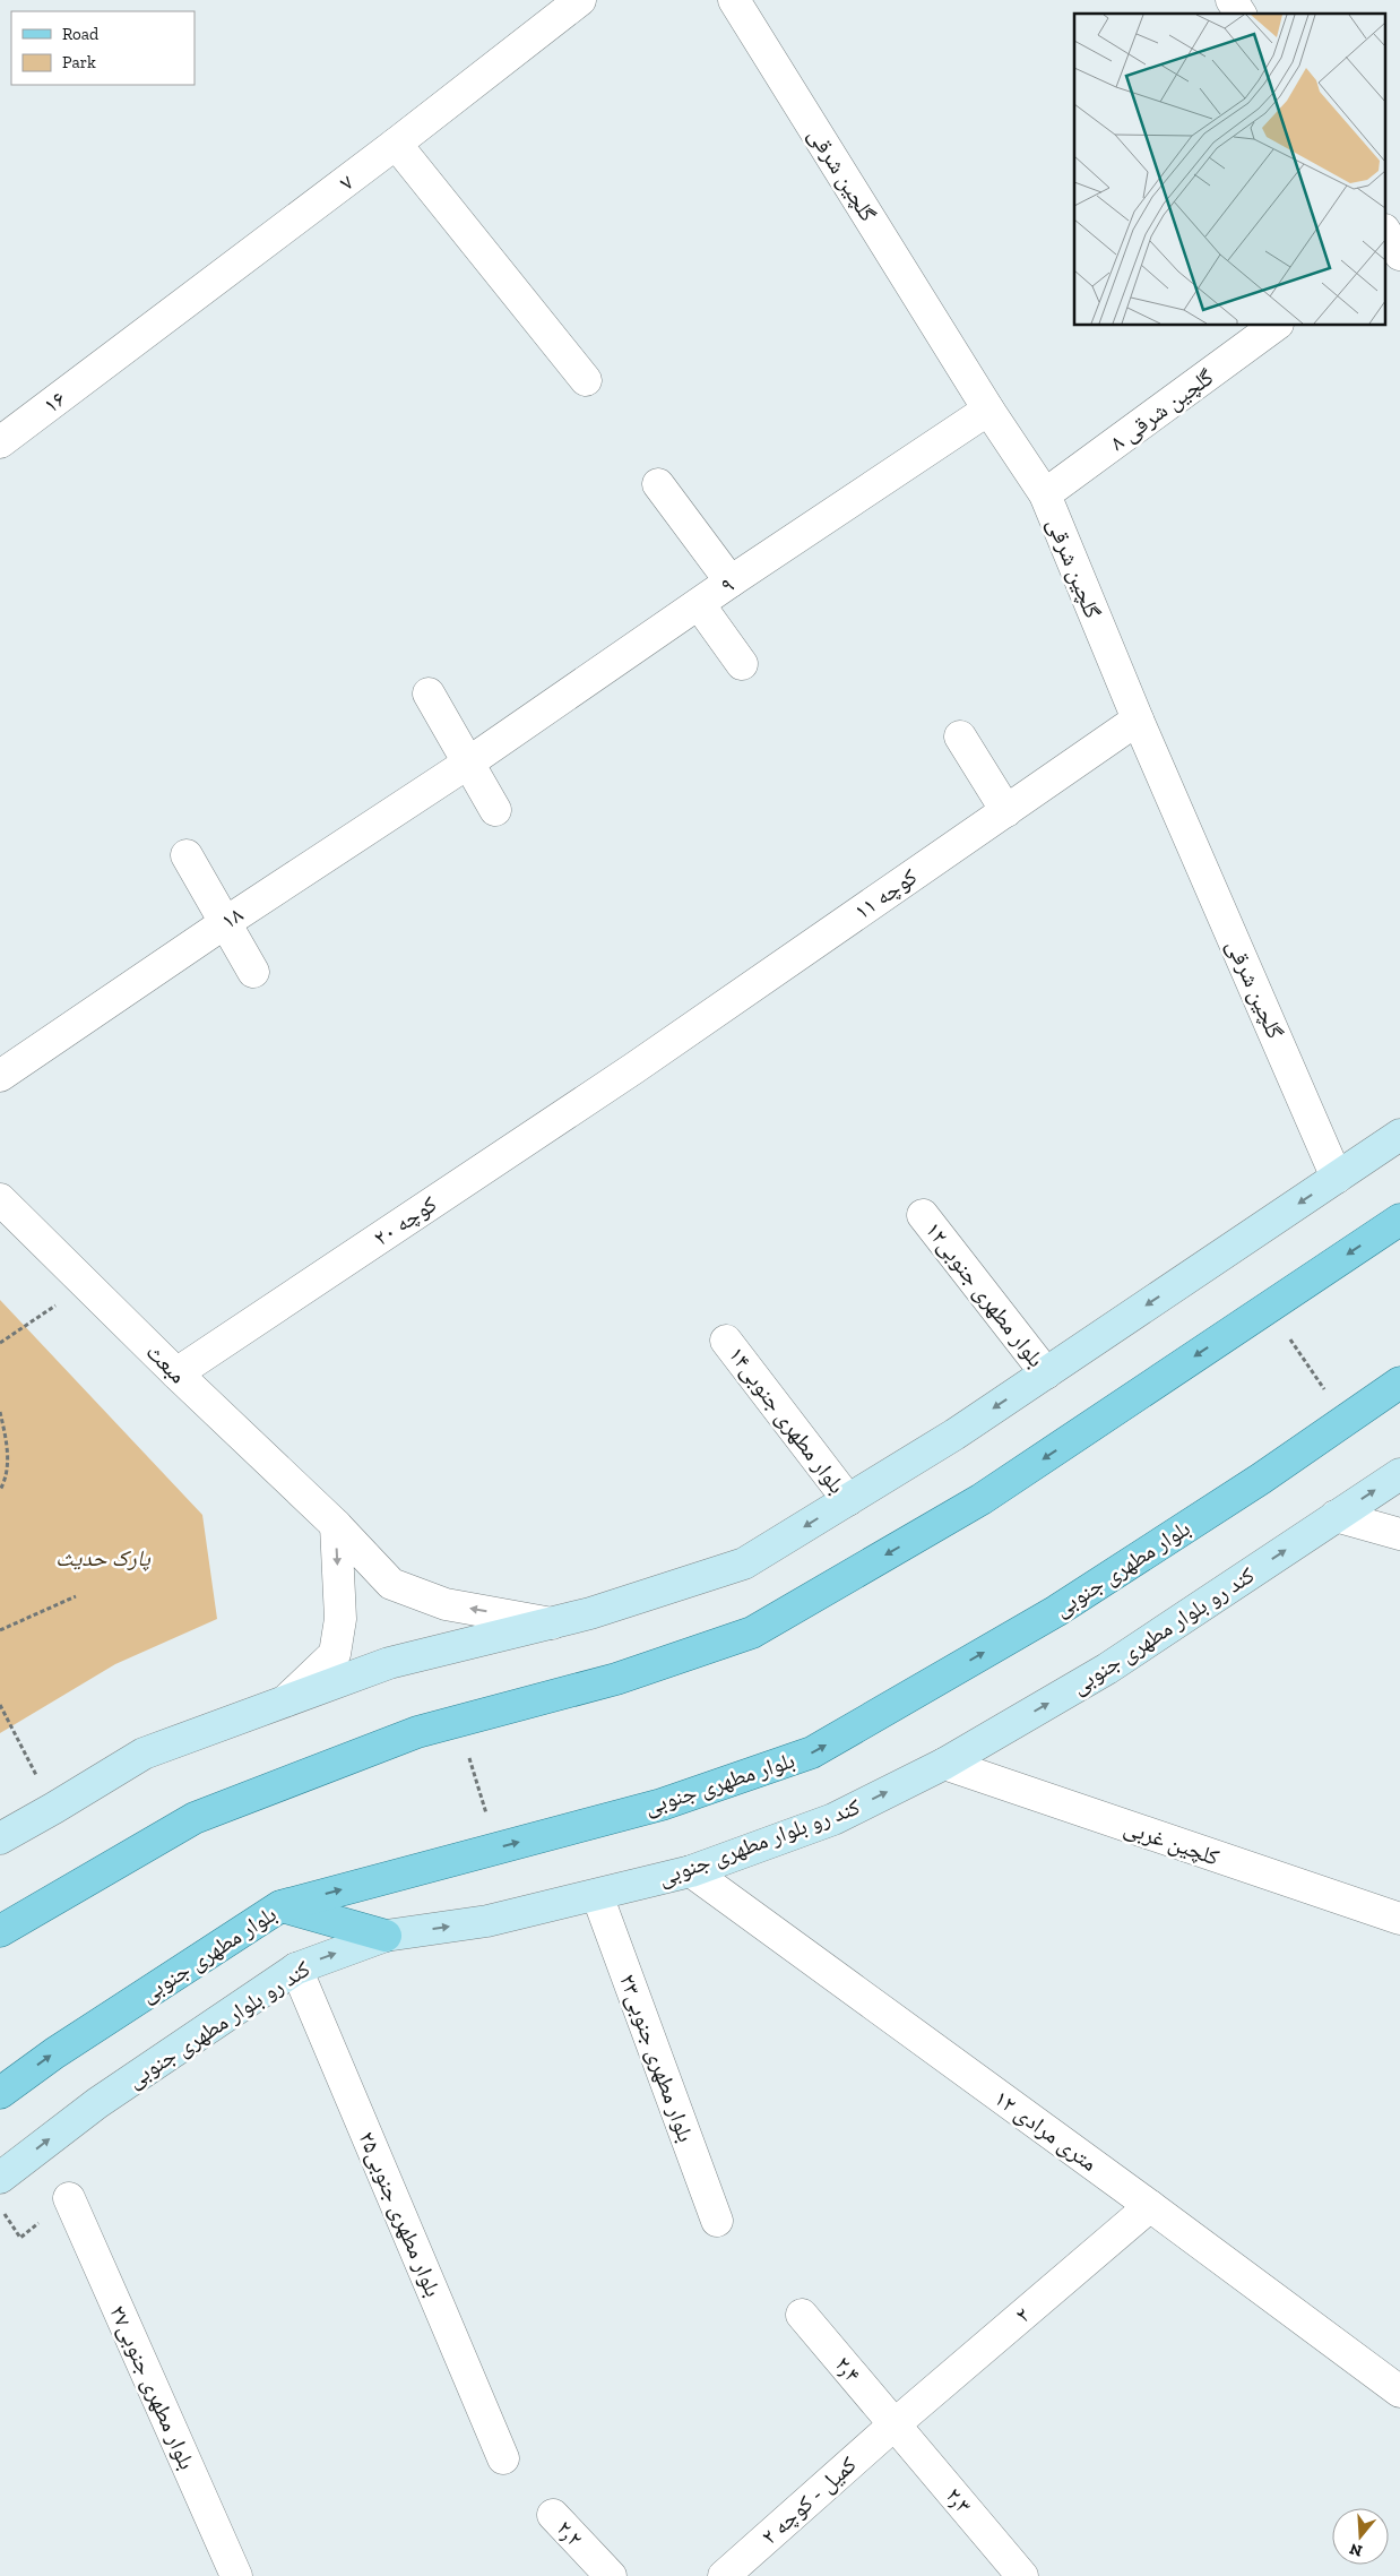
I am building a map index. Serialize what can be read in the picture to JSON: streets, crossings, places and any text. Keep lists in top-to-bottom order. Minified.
{"streets":{"main road":["بلوار مطهری جنوبی","کند رو بلوار مطهری جنوبی"],"street":["گلچین شرقی","۷","۱۶","۸ گلچین شرقی","۹","کوچه ۱۱","۱۸","کوچه ۲۰","بلوار مطهری جنوبی۱۲","مبعث","بلوار مطهری جنوبی۱۴","کلچین غربی","بلوار مطهری جنوبی۲۳","۱۲ متری مرادی","بلوار مطهری جنوبی۲۵","۲","۲٫۴","بلوار مطهری جنوبی۲۷","کمیل - کوچه ۲","۲٫۳","۲٫۲"]},"crossings":[["گلچین شرقی","۸ گلچین شرقی"],["گلچین شرقی","۹"],["گلچین شرقی","کوچه ۱۱"],["۷","۱۶"],["۹","۱۸"],["کوچه ۱۱","کوچه ۲۰"],["کوچه ۲۰","مبعث"],["کند رو بلوار مطهری جنوبی","کلچین غربی"],["کند رو بلوار مطهری جنوبی","بلوار مطهری جنوبی۲۳"],["کند رو بلوار مطهری جنوبی","۱۲ متری مرادی"],["کند رو بلوار مطهری جنوبی","بلوار مطهری جنوبی۲۵"],["۱۲ متری مرادی","۲"],["۲","۲٫۴"],["۲","کمیل - کوچه ۲"],["۲","۲٫۳"],["۲٫۴","کمیل - کوچه ۲"],["۲٫۴","۲٫۳"],["کمیل - کوچه ۲","۲٫۳"]],"parks":["پارک حدیث"],"legend":["Road","Park"],"north":"bottom"}
